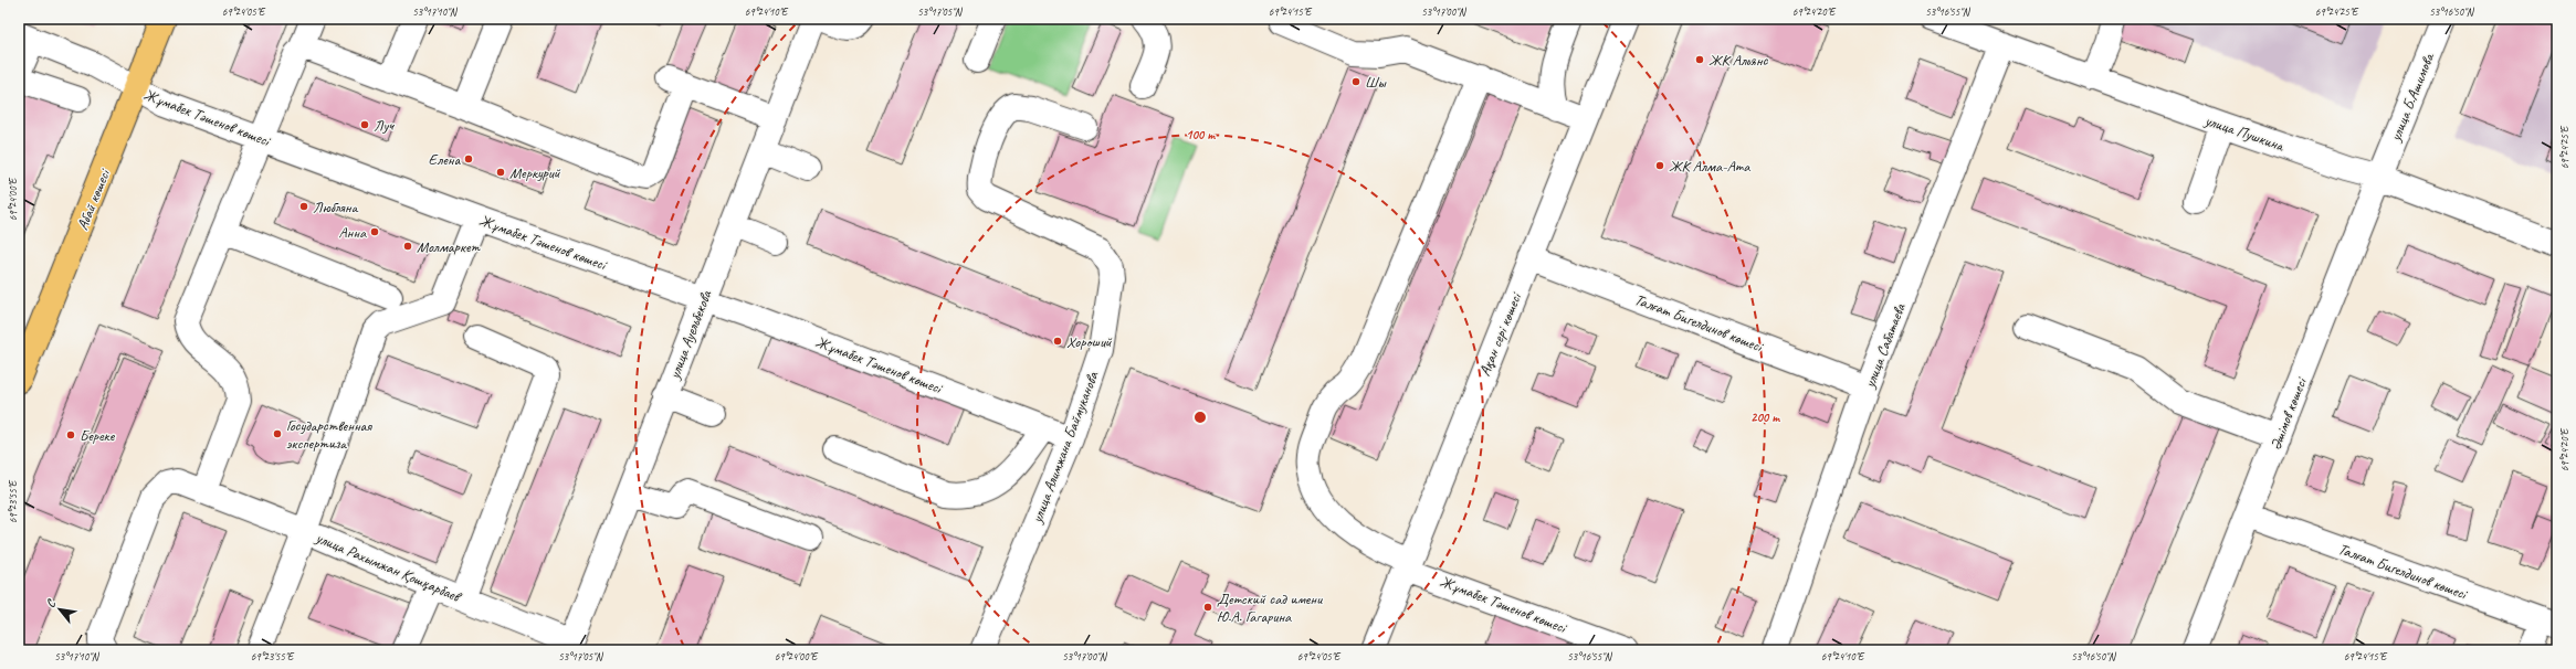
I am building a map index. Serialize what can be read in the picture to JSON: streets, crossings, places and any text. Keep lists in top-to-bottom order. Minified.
{"streets":{"main road":["Абай көшесі"],"street":["улица Б.Ашимова","Жұмабек Тәшенов көшесі","улица Пушкина","Талғат Бигелдинов көшесі","улица Ауельбекова","Ақан сері көшесі","улица Сабатаева","Әшімов көшесі","улица Алимжана Баймуканова","улица Рахымжан Қошқарбаев"]},"crossings":[["улица Б.Ашимова","улица Пушкина"],["улица Б.Ашимова","Әшімов көшесі"],["Жұмабек Тәшенов көшесі","Абай көшесі"],["Жұмабек Тәшенов көшесі","улица Ауельбекова"],["Жұмабек Тәшенов көшесі","Ақан сері көшесі"],["Жұмабек Тәшенов көшесі","улица Алимжана Баймуканова"],["улица Пушкина","улица Сабатаева"],["улица Пушкина","Әшімов көшесі"],["Талғат Бигелдинов көшесі","Ақан сері көшесі"],["Талғат Бигелдинов көшесі","улица Сабатаева"],["Талғат Бигелдинов көшесі","Әшімов көшесі"],["улица Ауельбекова","улица Рахымжан Қошқарбаев"]],"places":["ЖК Альянс","Шы","Луч","Елена","ЖК Алма-Ата","Меркурий","Любляна","Анна","Молмаркет","Хороший","Государственная экспертиза","Береке","Детский сад имени Ю.А. Гагарина"],"north":"top left","coordinates":["69°24'05\"E","53°17'10\"N","69°24'10\"E","53°17'05\"N","69°24'15\"E","53°17'00\"N","69°24'20\"E","53°16'55\"N","69°24'25\"E","53°16'50\"N","69°24'00\"E","69°23'55\"E"],"rings":["100 m","200 m"]}
